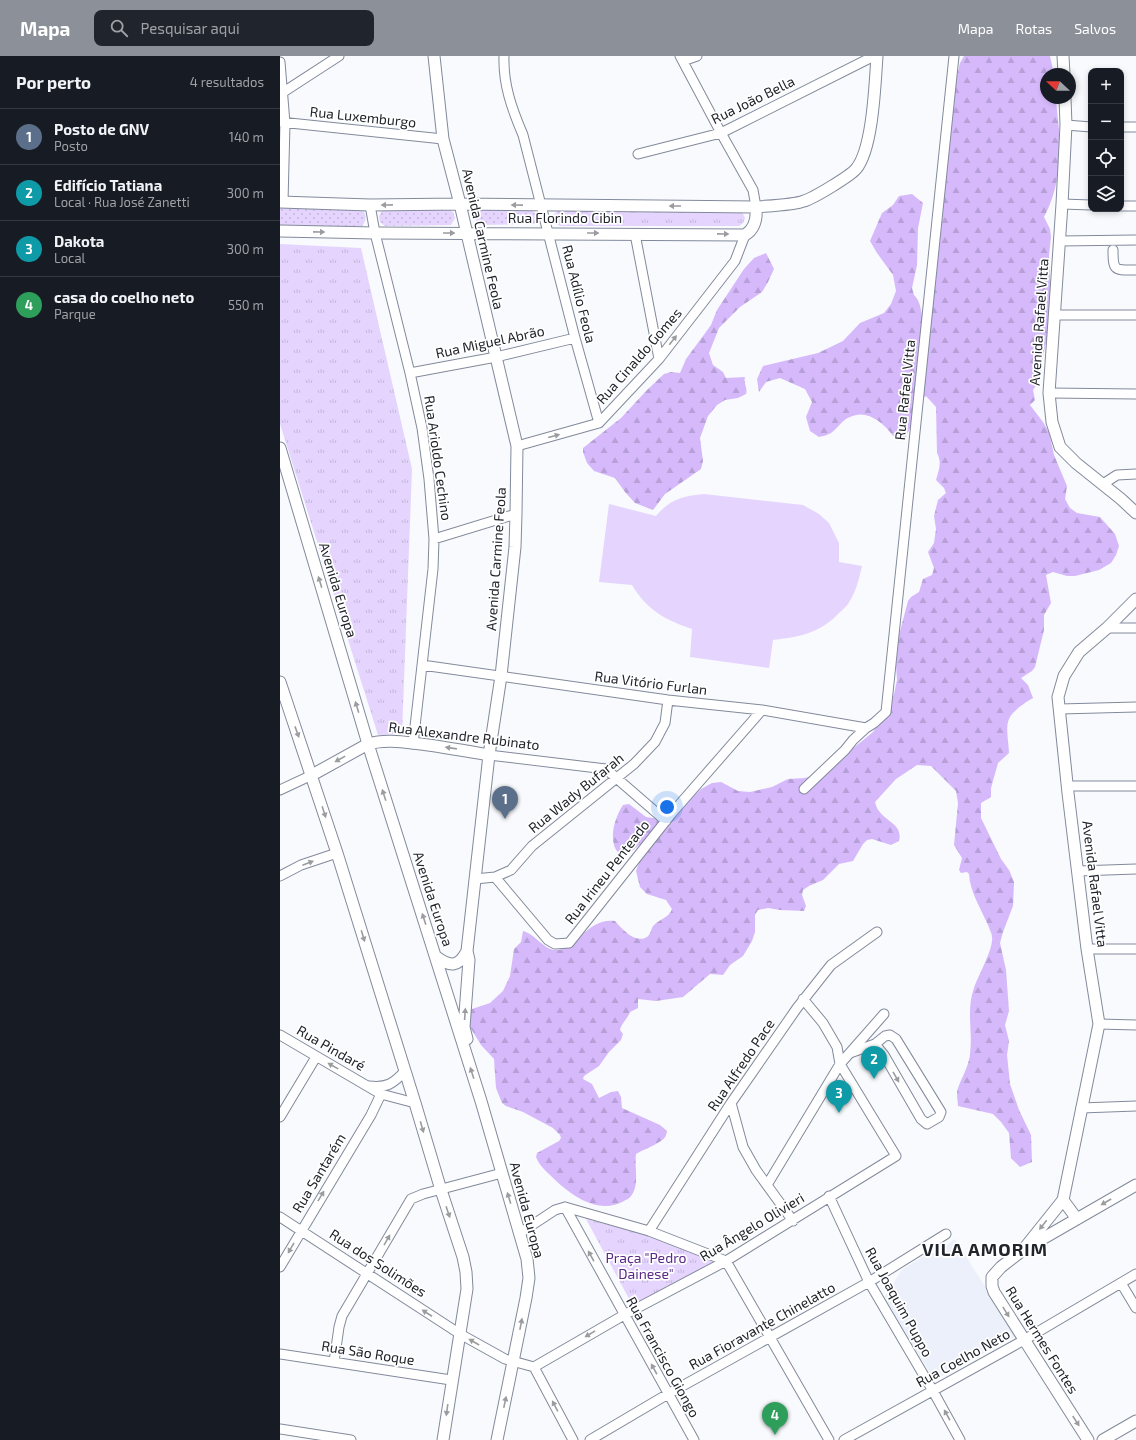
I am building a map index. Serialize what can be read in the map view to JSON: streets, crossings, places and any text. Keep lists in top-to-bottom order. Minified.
{"streets":{"main road":["Rua Florindo Cibin","Avenida Carmine Feola","Avenida Rafael Vitta","Avenida Europa","Rua Alexandre Rubinato","Rua Hermes Fontes"],"street":["Rua João Bella","Rua Luxemburgo","Rua Adílio Feola","Rua Miguel Abrão","Rua Cinaldo Gomes","Rua Rafael Vitta","Rua Arioldo Cechino","Rua Vitório Furlan","Rua Wady Bufarah","Rua Irineu Penteado","Rua Pindaré","Rua Alfredo Pace","Rua Santarém","Rua Ângelo Olivieri","Rua dos Solimões","Rua Joaquim Puppo","Rua Fioravante Chinelatto","Rua São Roque","Rua Francisco Giongo","Rua Coelho Neto"]},"crossings":[["Rua Luxemburgo","Avenida Carmine Feola"],["Rua Florindo Cibin","Avenida Carmine Feola"],["Rua Florindo Cibin","Rua Adílio Feola"],["Rua Florindo Cibin","Rua Cinaldo Gomes"],["Rua Florindo Cibin","Rua Arioldo Cechino"],["Avenida Carmine Feola","Rua Miguel Abrão"],["Avenida Carmine Feola","Rua Cinaldo Gomes"],["Avenida Carmine Feola","Avenida Europa"],["Avenida Carmine Feola","Rua Vitório Furlan"],["Avenida Carmine Feola","Rua Alexandre Rubinato"],["Avenida Carmine Feola","Rua Wady Bufarah"],["Rua Adílio Feola","Rua Miguel Abrão"],["Rua Adílio Feola","Rua Cinaldo Gomes"],["Avenida Rafael Vitta","Rua Hermes Fontes"],["Rua Miguel Abrão","Rua Arioldo Cechino"],["Rua Rafael Vitta","Rua Vitório Furlan"],["Rua Arioldo Cechino","Rua Vitório Furlan"],["Rua Arioldo Cechino","Rua Alexandre Rubinato"],["Avenida Europa","Rua Alexandre Rubinato"],["Avenida Europa","Rua dos Solimões"],["Rua Vitório Furlan","Rua Wady Bufarah"],["Rua Vitório Furlan","Rua Irineu Penteado"],["Rua Alexandre Rubinato","Rua Wady Bufarah"],["Rua Alexandre Rubinato","Rua Irineu Penteado"],["Rua Wady Bufarah","Rua Irineu Penteado"],["Rua Pindaré","Rua Santarém"],["Rua Santarém","Rua dos Solimões"],["Rua Ângelo Olivieri","Rua Joaquim Puppo"],["Rua Ângelo Olivieri","Rua Francisco Giongo"],["Rua Joaquim Puppo","Rua Fioravante Chinelatto"],["Rua Joaquim Puppo","Rua Coelho Neto"],["Rua Fioravante Chinelatto","Rua Francisco Giongo"],["Rua Hermes Fontes","Rua Coelho Neto"]],"one_way":["Rua Cinaldo Gomes","Rua dos Solimões","Rua Francisco Giongo"],"districts":["VILA AMORIM"],"parks":["Praça \"Pedro Dainese\""],"north":"left","page":{"header":"Mapa","search":"Pesquisar aqui","nav":["Mapa","Rotas","Salvos"],"heading":["Por perto","4 resultados"],"map_buttons":["+","−"],"list":[{"mark":"1","name":"Posto de GNV","note":"Posto","value":"140 m"},{"mark":"2","name":"Edifício Tatiana","note":"Local · Rua José Zanetti","value":"300 m"},{"mark":"3","name":"Dakota","note":"Local","value":"300 m"},{"mark":"4","name":"casa do coelho neto","note":"Parque","value":"550 m"}],"pins":["1","2","3","4"]}}
